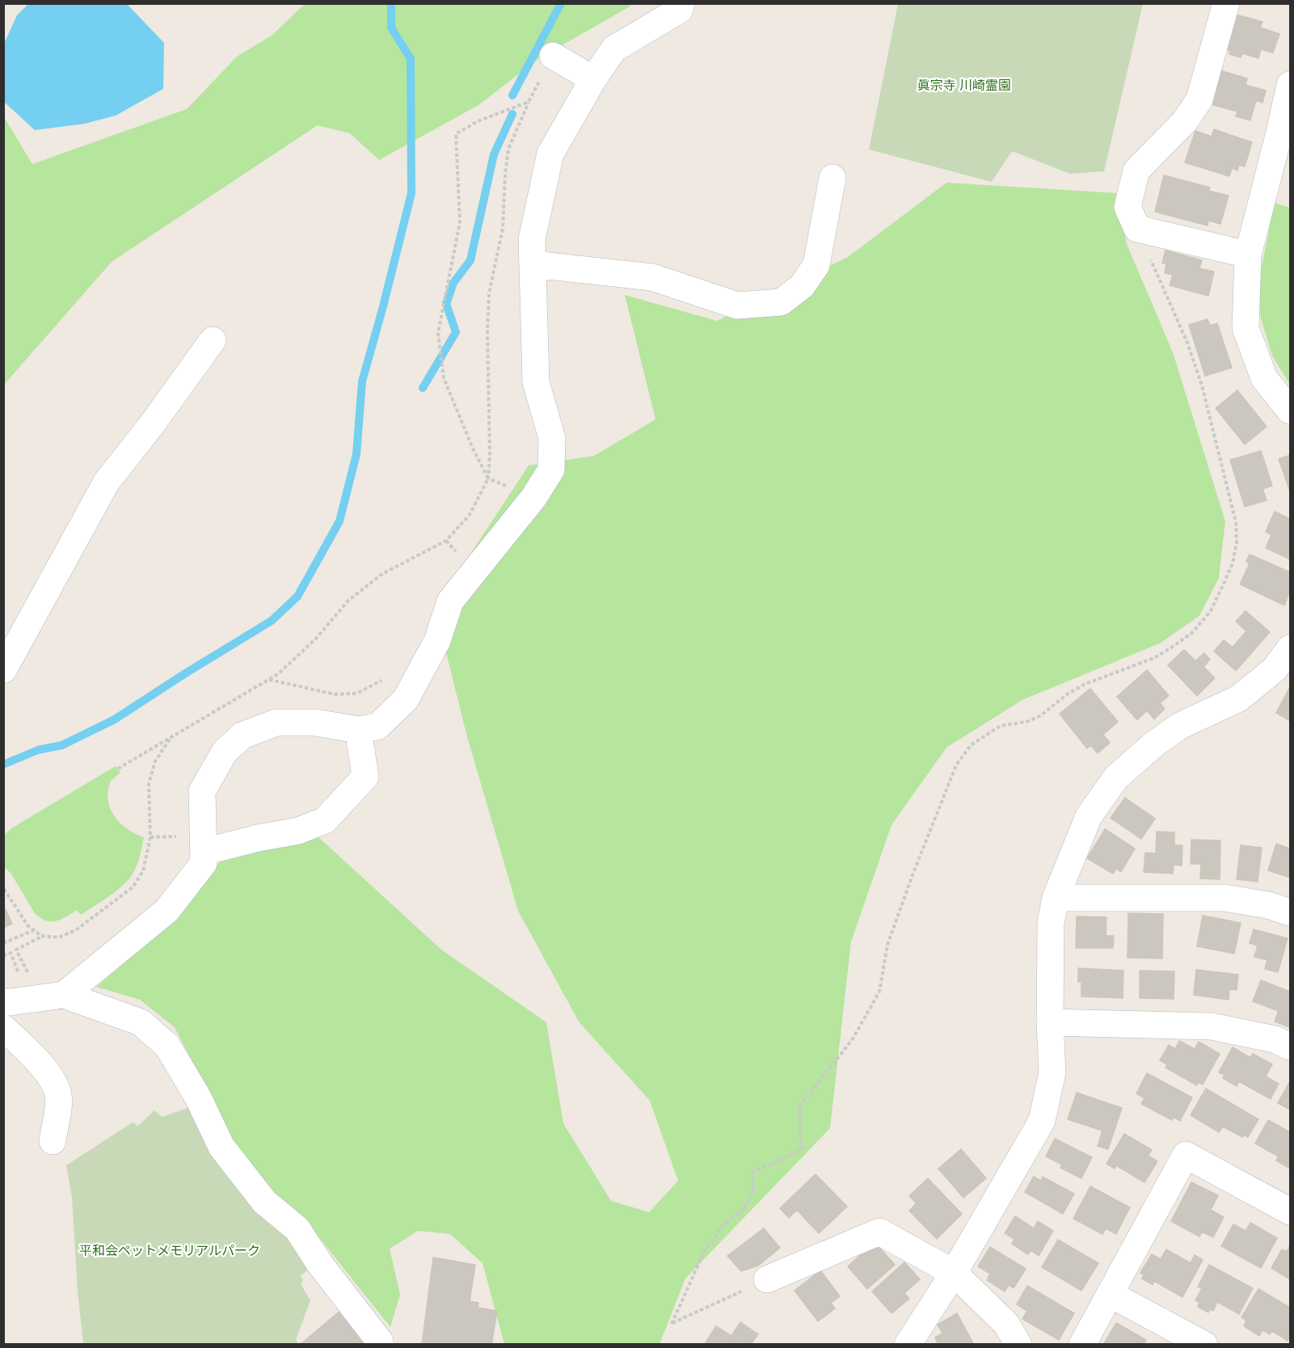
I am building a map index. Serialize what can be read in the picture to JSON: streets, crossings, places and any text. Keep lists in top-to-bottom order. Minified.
{"parks":["眞宗寺 川崎霊園","平和会ペットメモリアルパーク"]}
